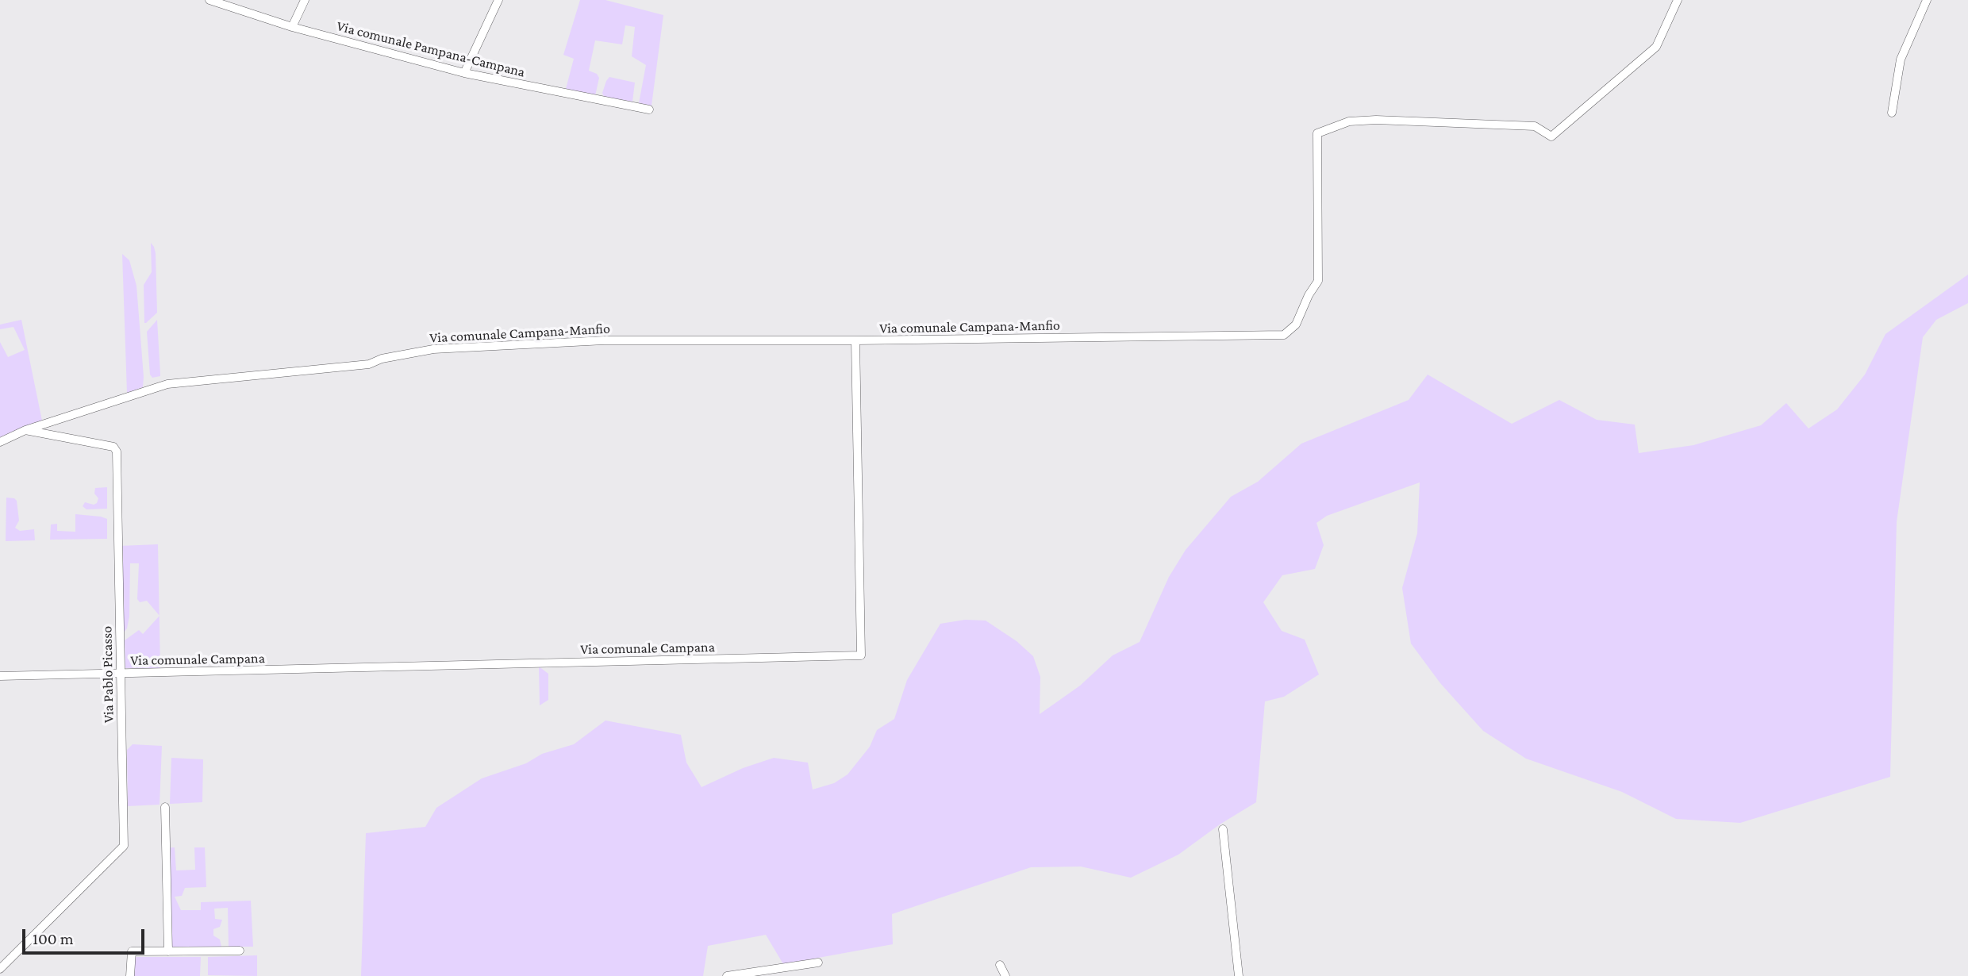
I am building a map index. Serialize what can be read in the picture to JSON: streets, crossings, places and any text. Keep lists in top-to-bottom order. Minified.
{"streets":{"street":["Via comunale Pampana-Campana","Via comunale Campana-Manfio","Via comunale Campana","Via Pablo Picasso"]},"crossings":[["Via comunale Campana-Manfio","Via comunale Campana"],["Via comunale Campana-Manfio","Via Pablo Picasso"],["Via comunale Campana","Via Pablo Picasso"]],"scale_bar":"100 m"}
